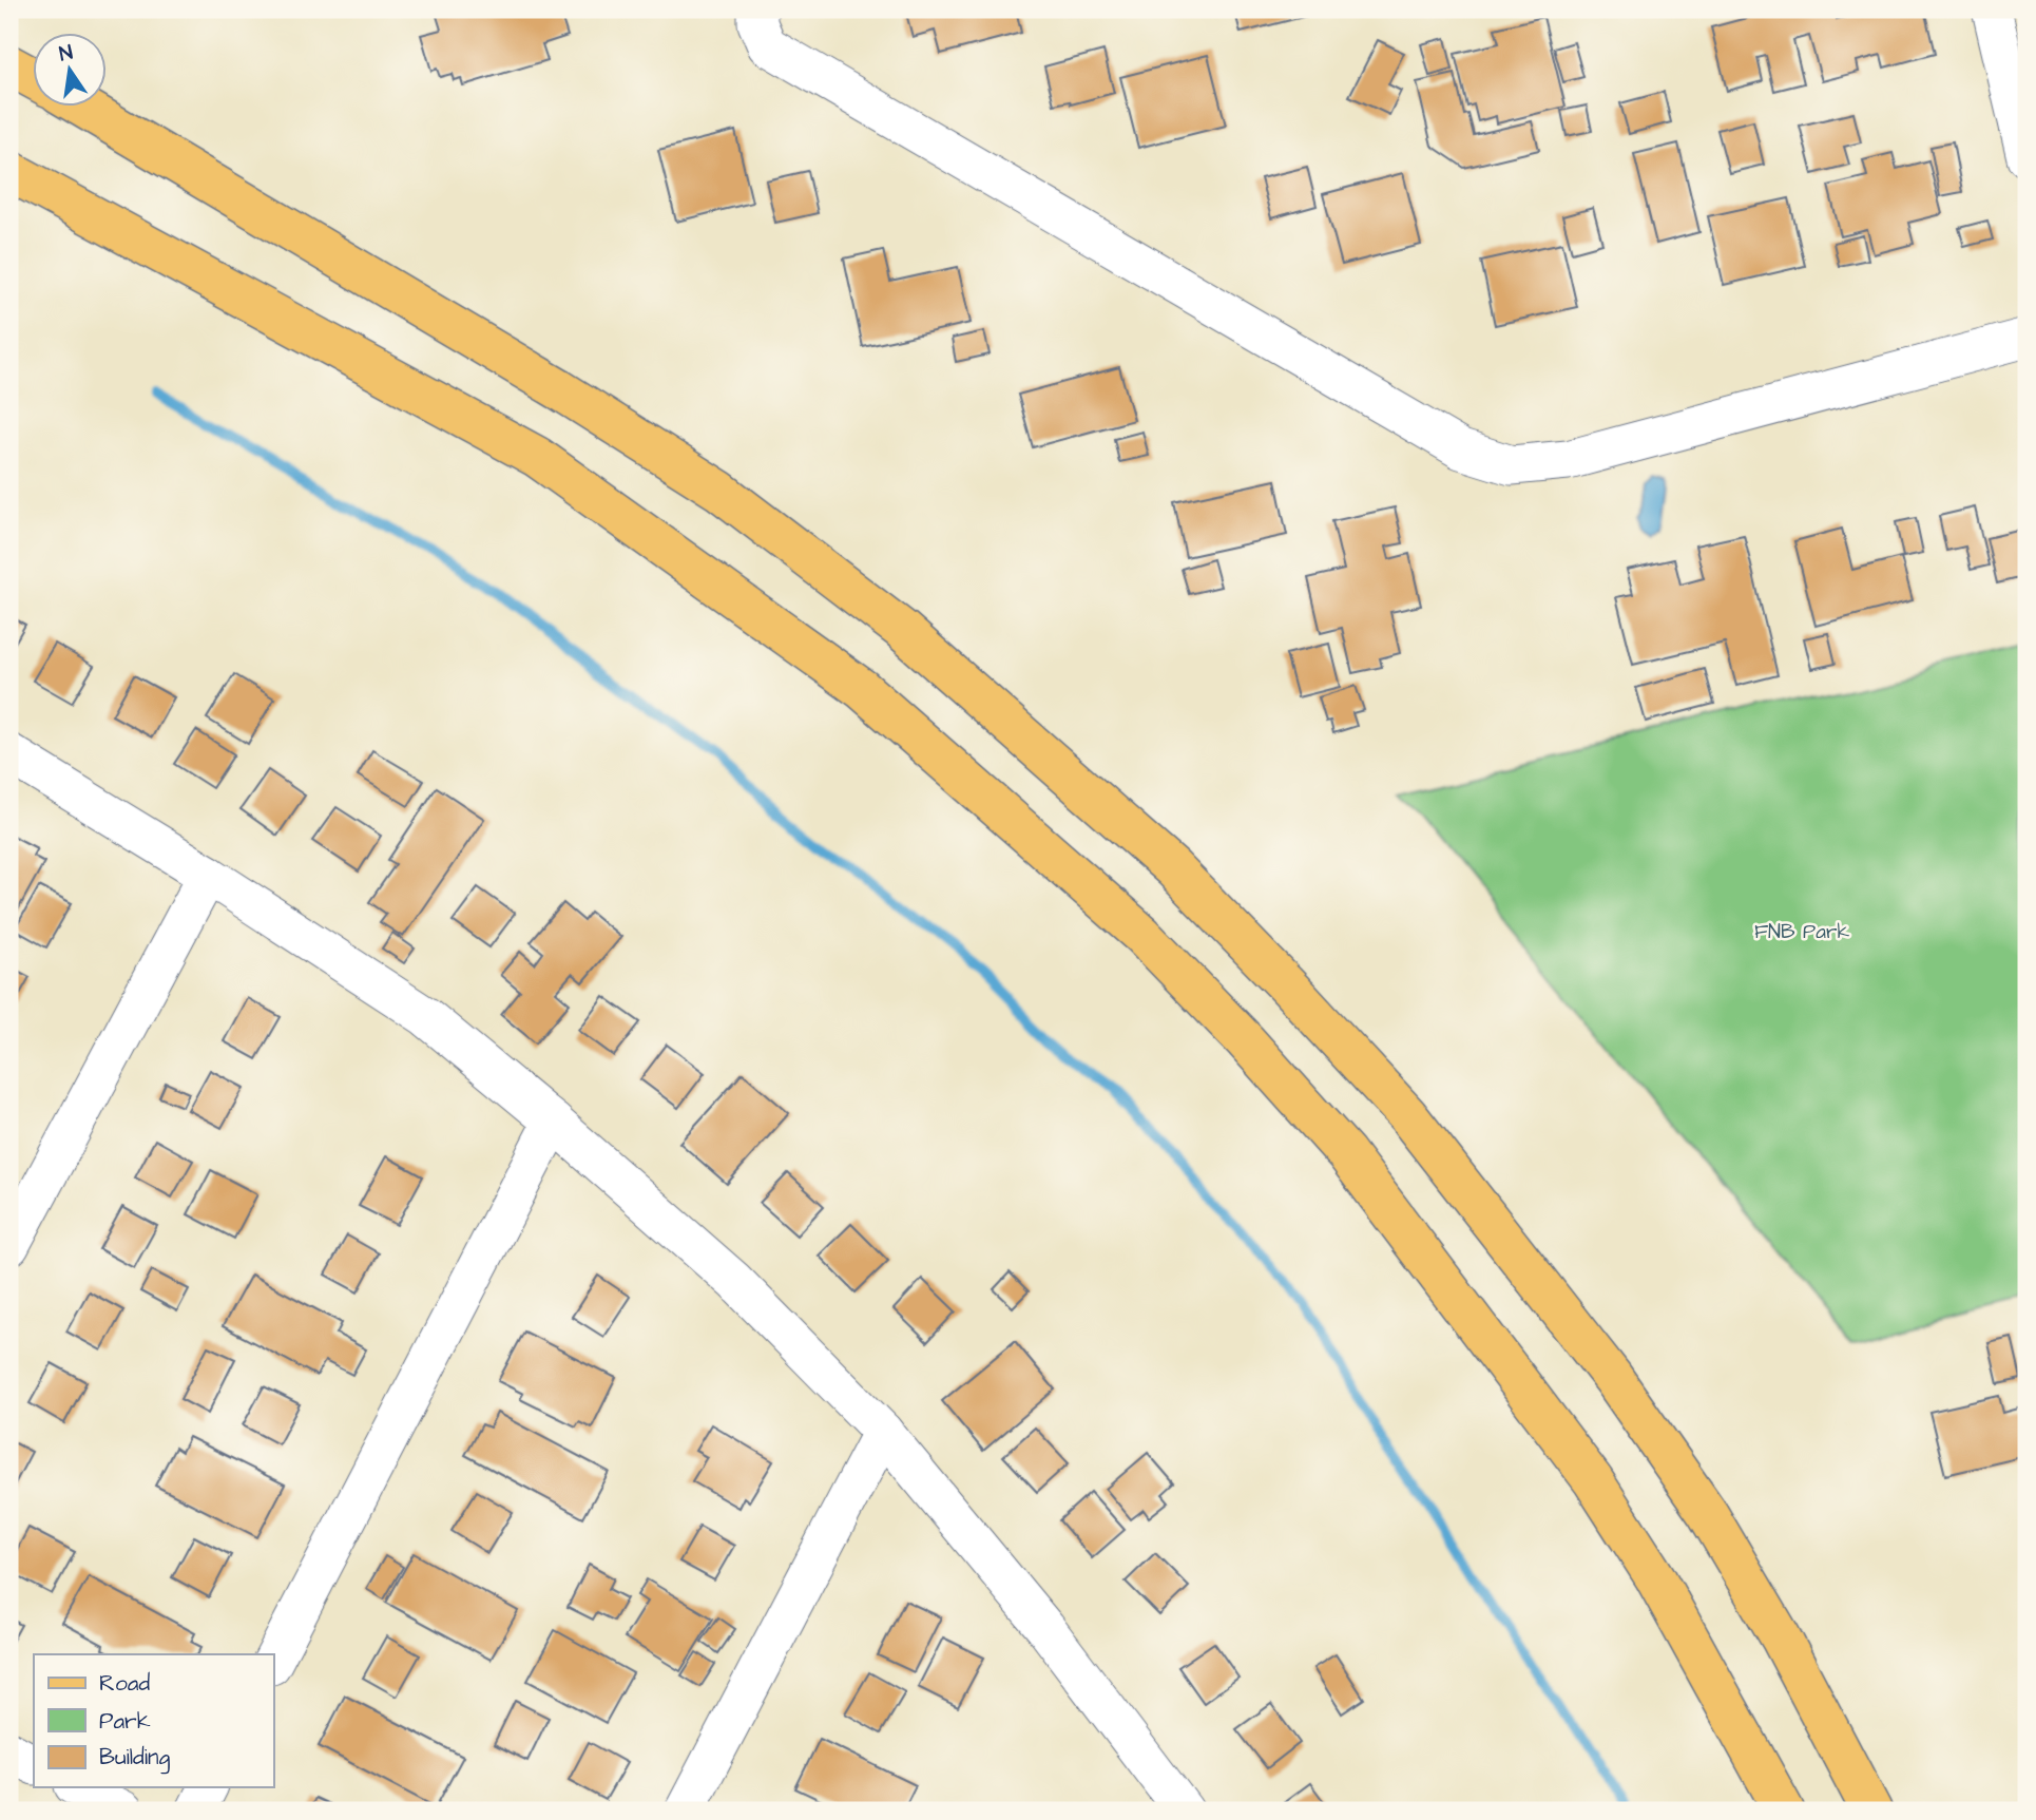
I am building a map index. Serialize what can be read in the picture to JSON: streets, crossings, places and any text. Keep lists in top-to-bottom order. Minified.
{"parks":["FNB Park"],"legend":["Road","Park","Building"],"north":"top"}
